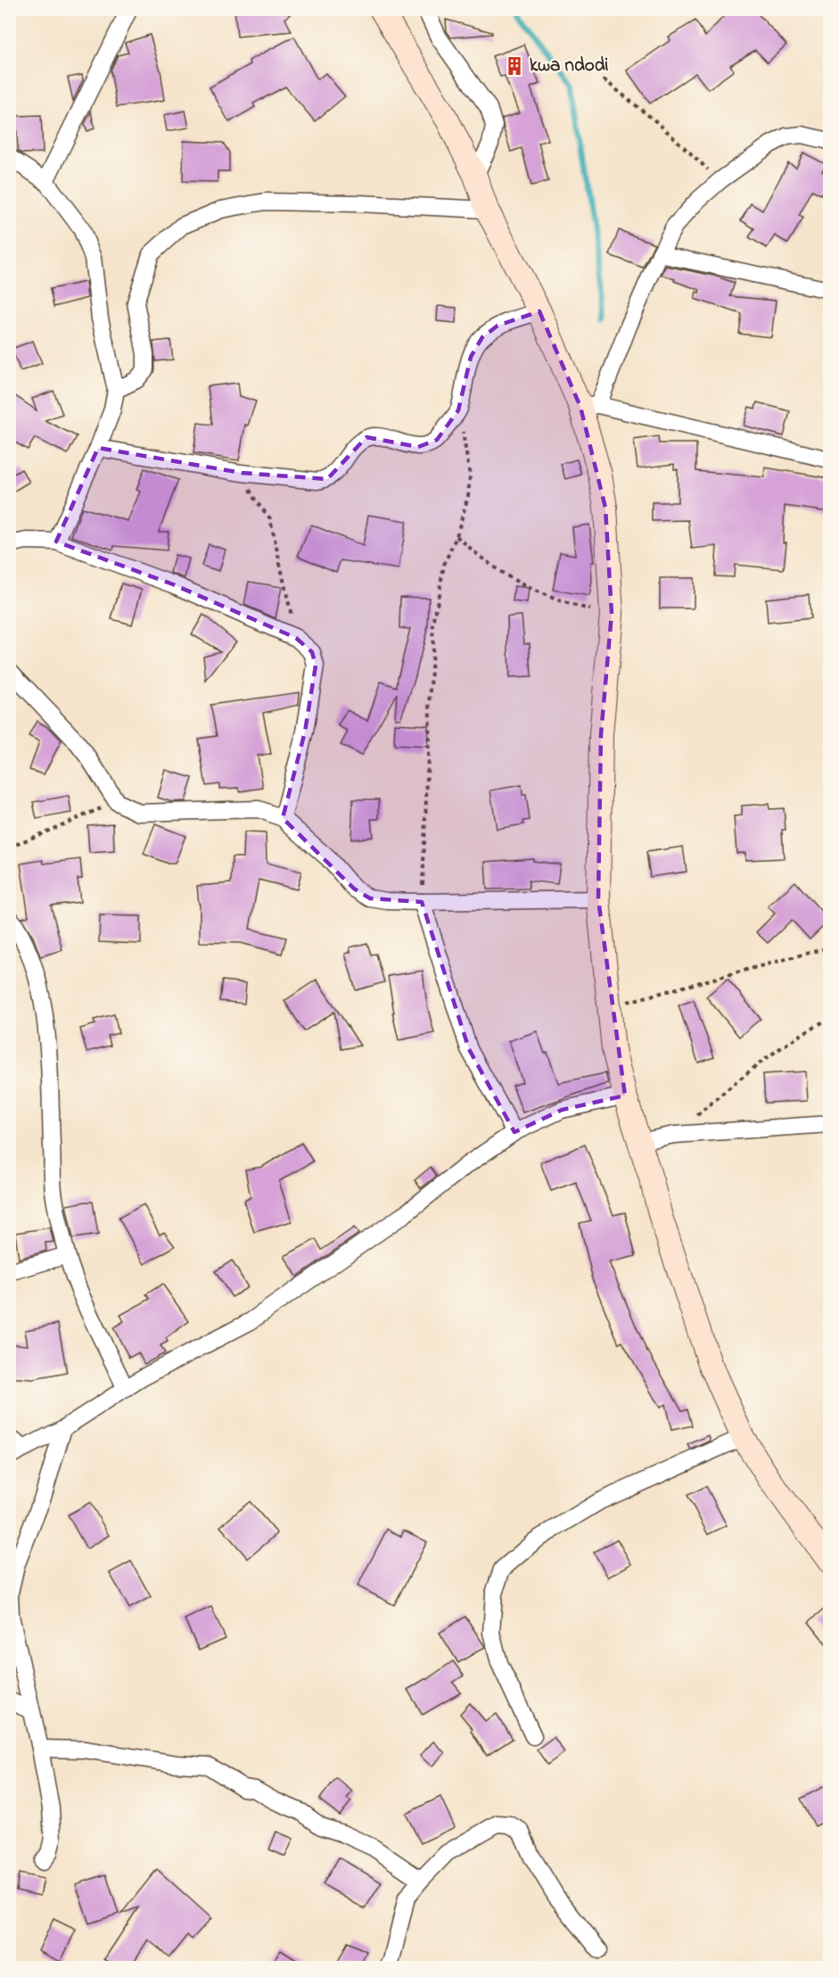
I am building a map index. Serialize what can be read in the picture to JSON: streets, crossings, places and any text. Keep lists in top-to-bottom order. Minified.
{"places":{"building":["kwa ndodi"]}}
